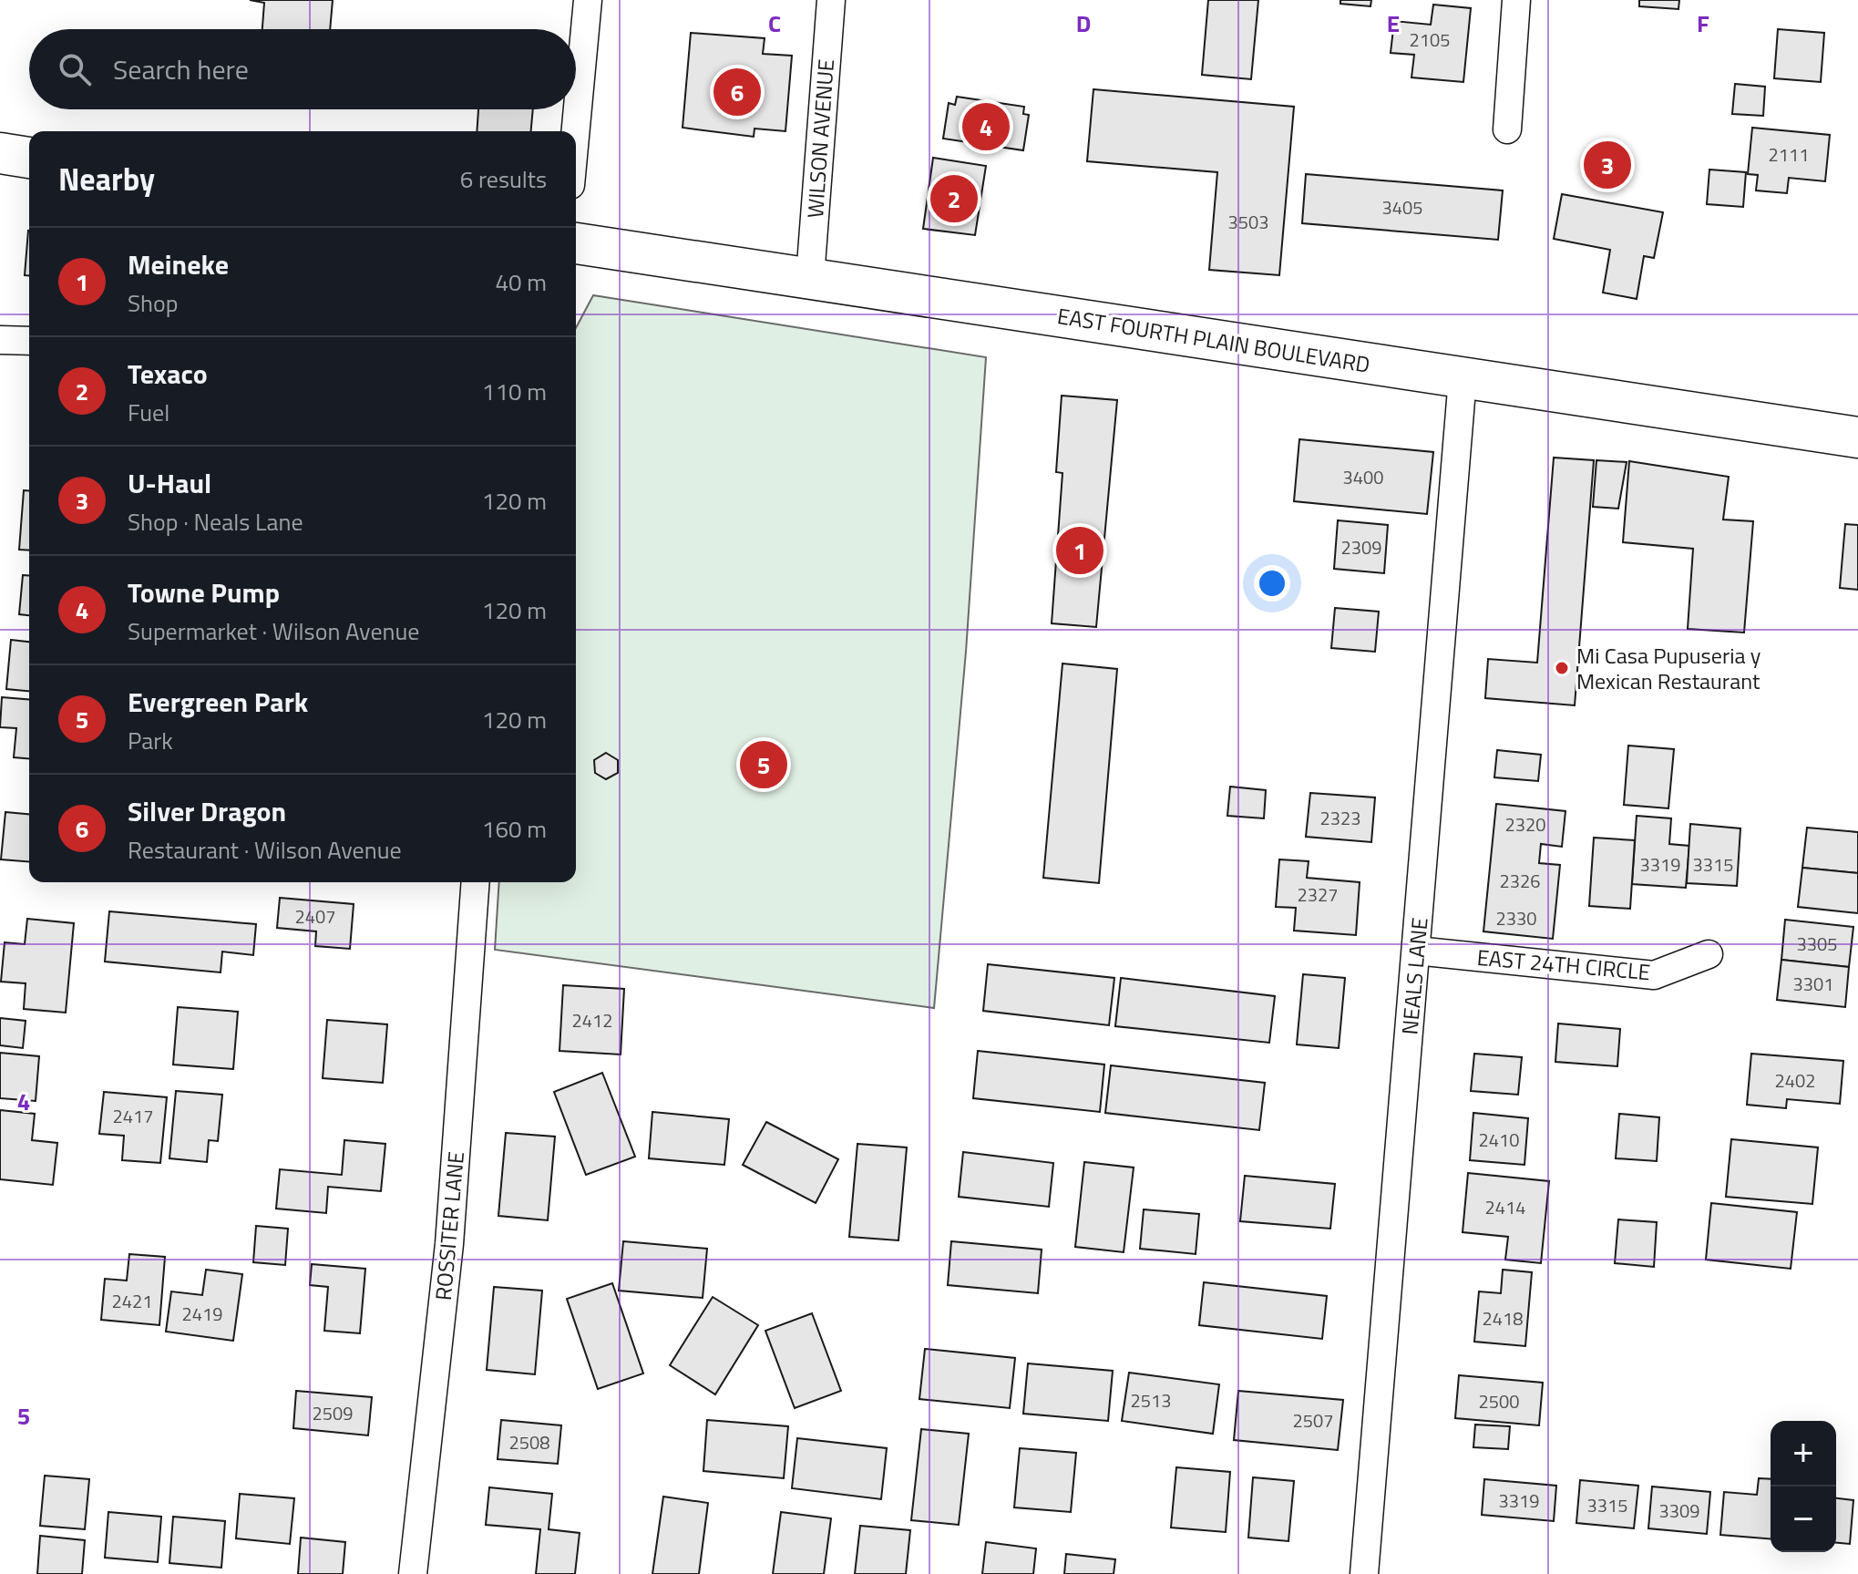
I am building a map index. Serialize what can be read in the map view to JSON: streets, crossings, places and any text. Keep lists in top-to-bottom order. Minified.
{"streets":{"main road":["EAST FOURTH PLAIN BOULEVARD"],"street":["WILSON AVENUE","EAST 24TH CIRCLE","NEALS LANE","ROSSITER LANE"]},"crossings":[["WILSON AVENUE","EAST FOURTH PLAIN BOULEVARD"],["EAST FOURTH PLAIN BOULEVARD","NEALS LANE"],["EAST 24TH CIRCLE","NEALS LANE"]],"places":["Mi Casa Pupuseria y Mexican Restaurant"],"house_numbers":["2105","2111","3405","3503","3400","2309","2323","2320","3319","3315","2326","2327","2407","2330","3305","3301","2412","2402","2417","2410","2414","2421","2419","2418","2513","2500","2509","2507","2508","3319","3315","3309"],"page":{"search":"Search here","pins":["6","4","3","2","1","5"],"heading":["Nearby","6 results"],"list":[{"mark":"1","name":"Meineke","note":"Shop","value":"40 m"},{"mark":"2","name":"Texaco","note":"Fuel","value":"110 m"},{"mark":"3","name":"U-Haul","note":"Shop · Neals Lane","value":"120 m"},{"mark":"4","name":"Towne Pump","note":"Supermarket · Wilson Avenue","value":"120 m"},{"mark":"5","name":"Evergreen Park","note":"Park","value":"120 m"},{"mark":"6","name":"Silver Dragon","note":"Restaurant · Wilson Avenue","value":"160 m"}],"map_buttons":["+","−"]},"grid":{"columns":["C","D","E","F"],"rows":["4","5"]}}
